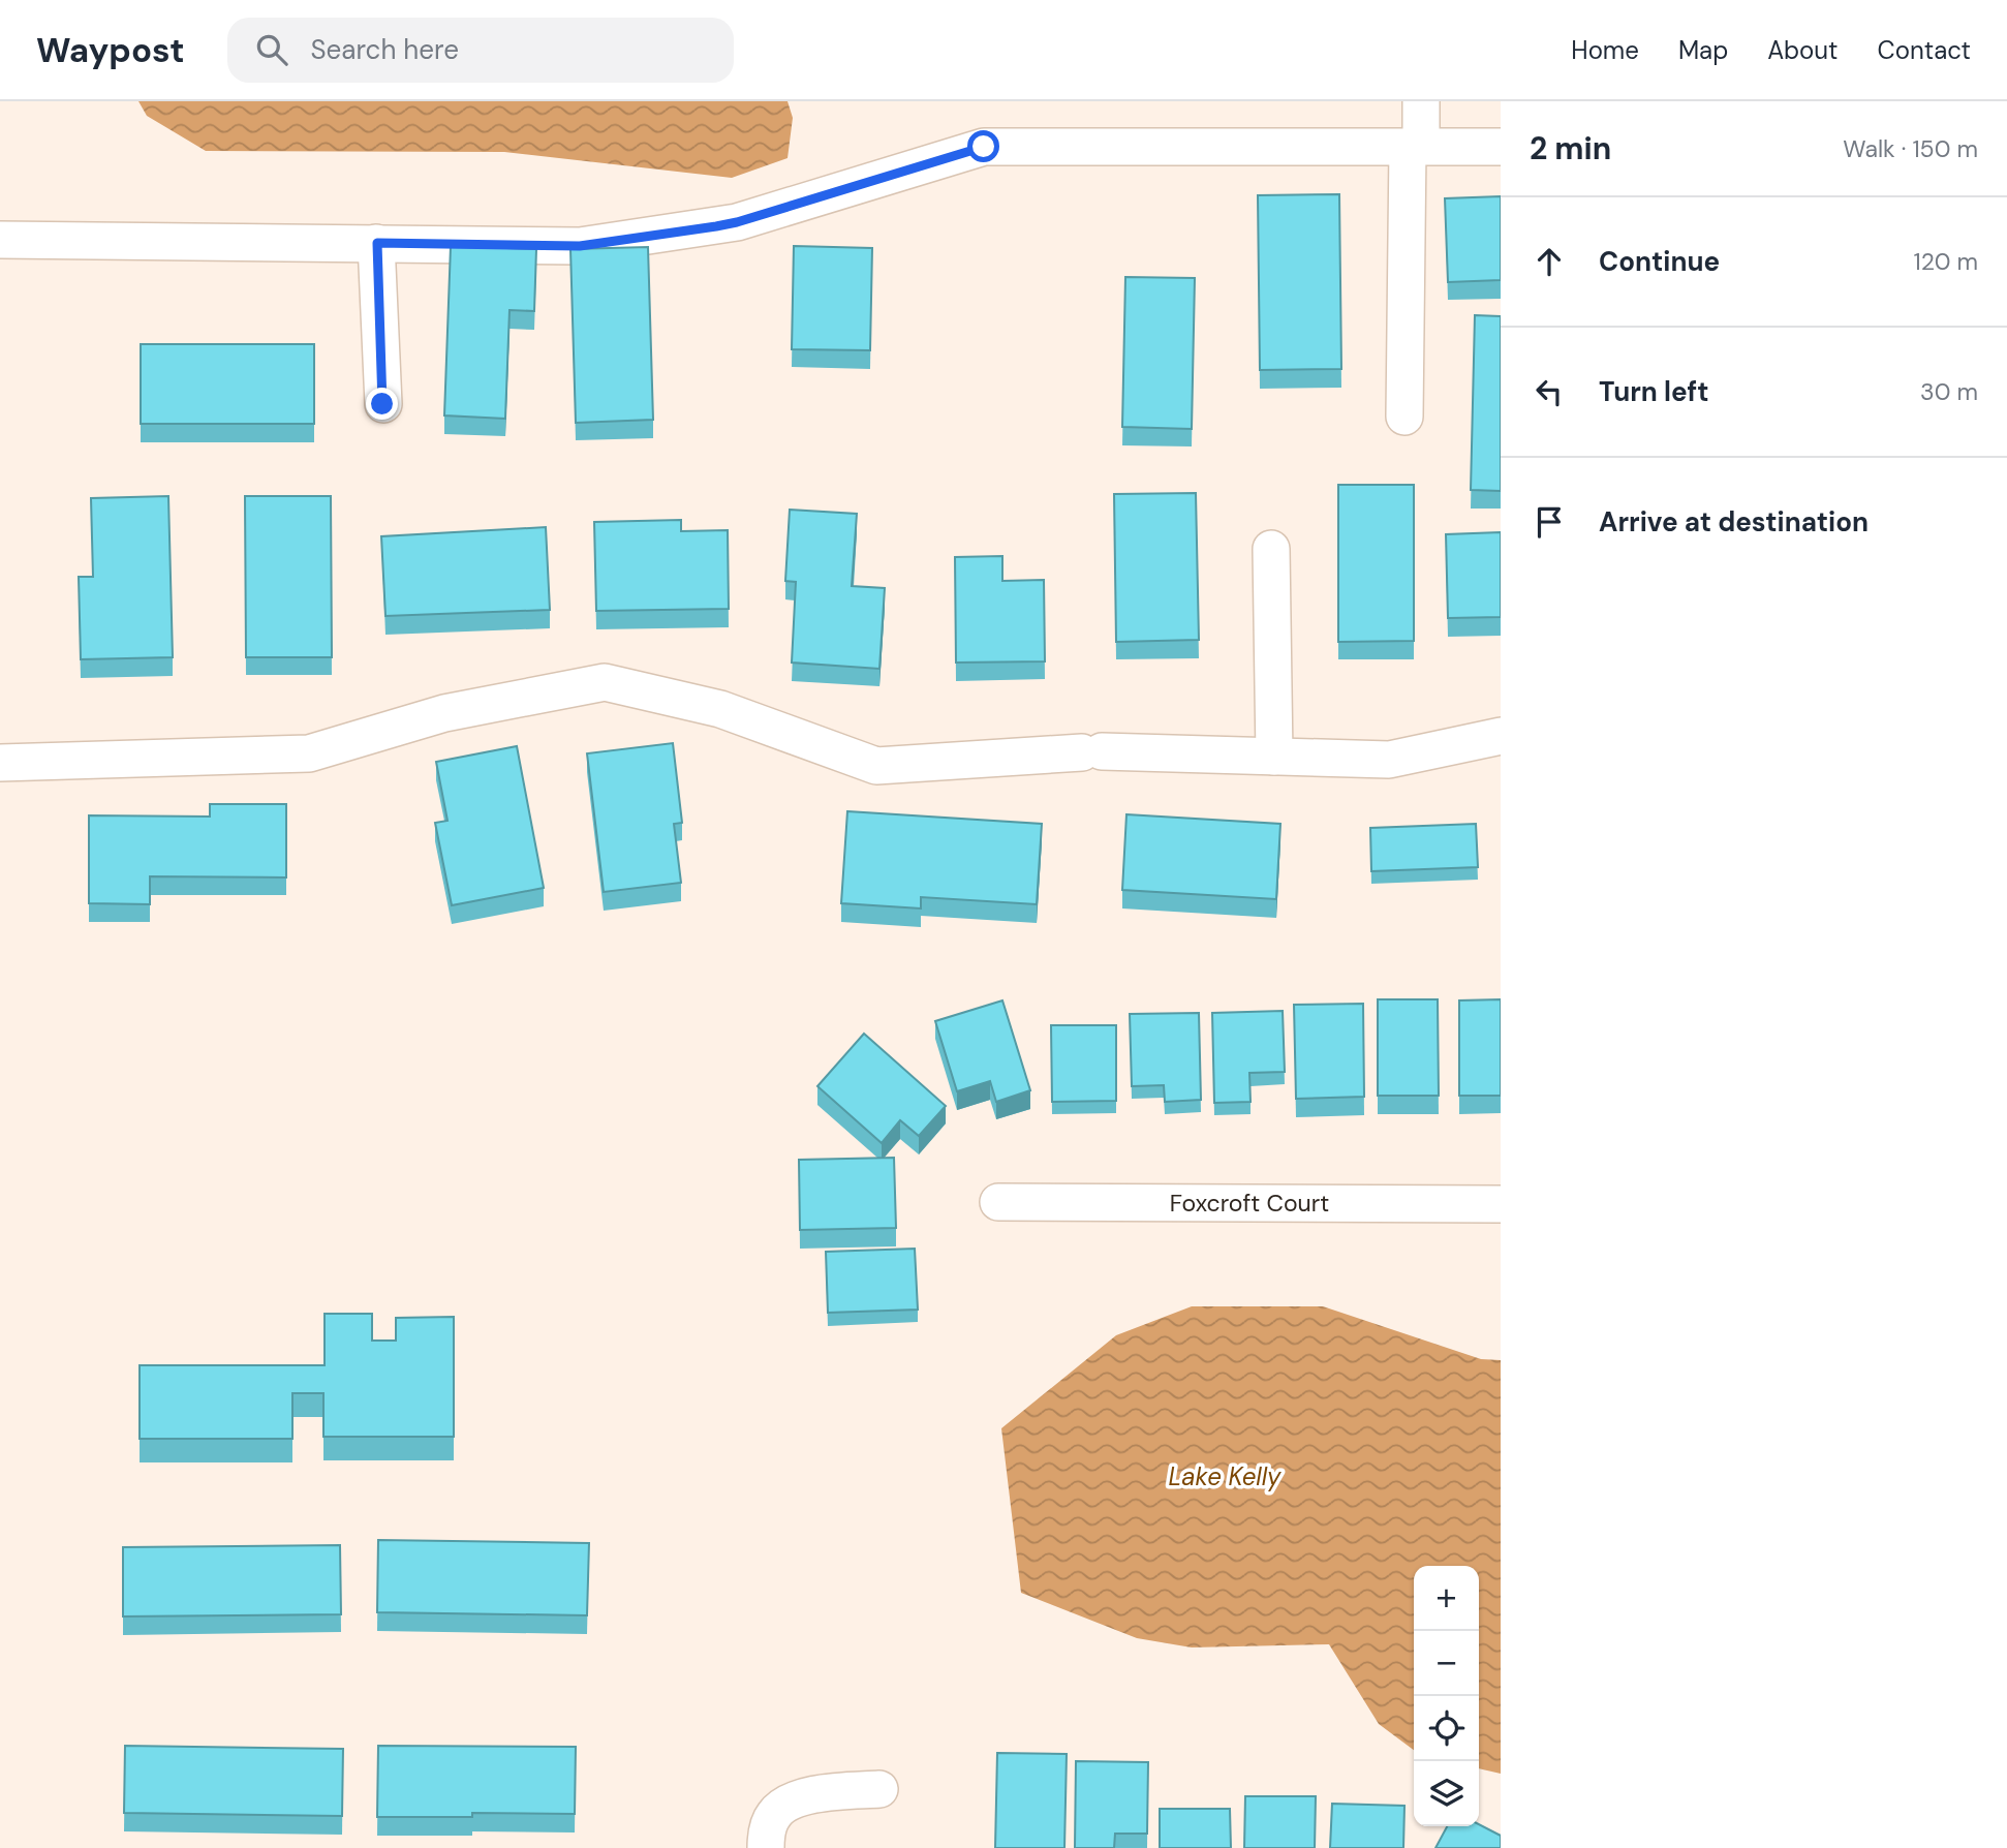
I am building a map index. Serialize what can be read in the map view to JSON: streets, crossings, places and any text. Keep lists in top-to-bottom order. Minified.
{"streets":{"street":["Foxcroft Court"]},"water":["Lake Kelly"],"page":{"header":"Waypost","search":"Search here","nav":["Home","Map","About","Contact"],"heading":["2 min","Walk · 150 m"],"list":[["Continue","120 m"],["Turn left","30 m"],"Arrive at destination"],"map_buttons":["+","−"]}}
